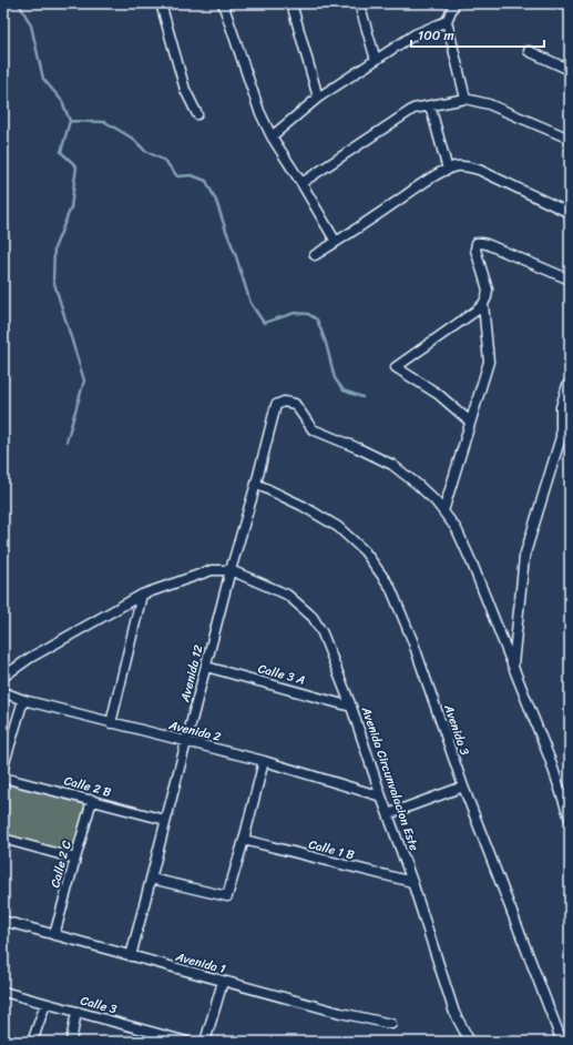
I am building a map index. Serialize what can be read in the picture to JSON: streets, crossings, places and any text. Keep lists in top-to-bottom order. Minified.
{"streets":{"street":["Avenida 12","Calle 3 A","Avenida 3","Avenida 2","Avenida Circunvalacion Este","Calle 2 B","Calle 1 B","Calle 2 C","Avenida 1","Calle 3"]},"crossings":[["Avenida 12","Calle 3 A"],["Avenida 12","Avenida 3"],["Avenida 12","Avenida 2"],["Avenida 12","Avenida Circunvalacion Este"],["Avenida 12","Calle 2 B"],["Avenida 12","Avenida 1"],["Calle 3 A","Avenida Circunvalacion Este"],["Avenida 2","Avenida Circunvalacion Este"],["Avenida Circunvalacion Este","Calle 1 B"],["Calle 2 B","Calle 2 C"],["Calle 2 C","Avenida 1"]],"scale_bar":"100 m"}
